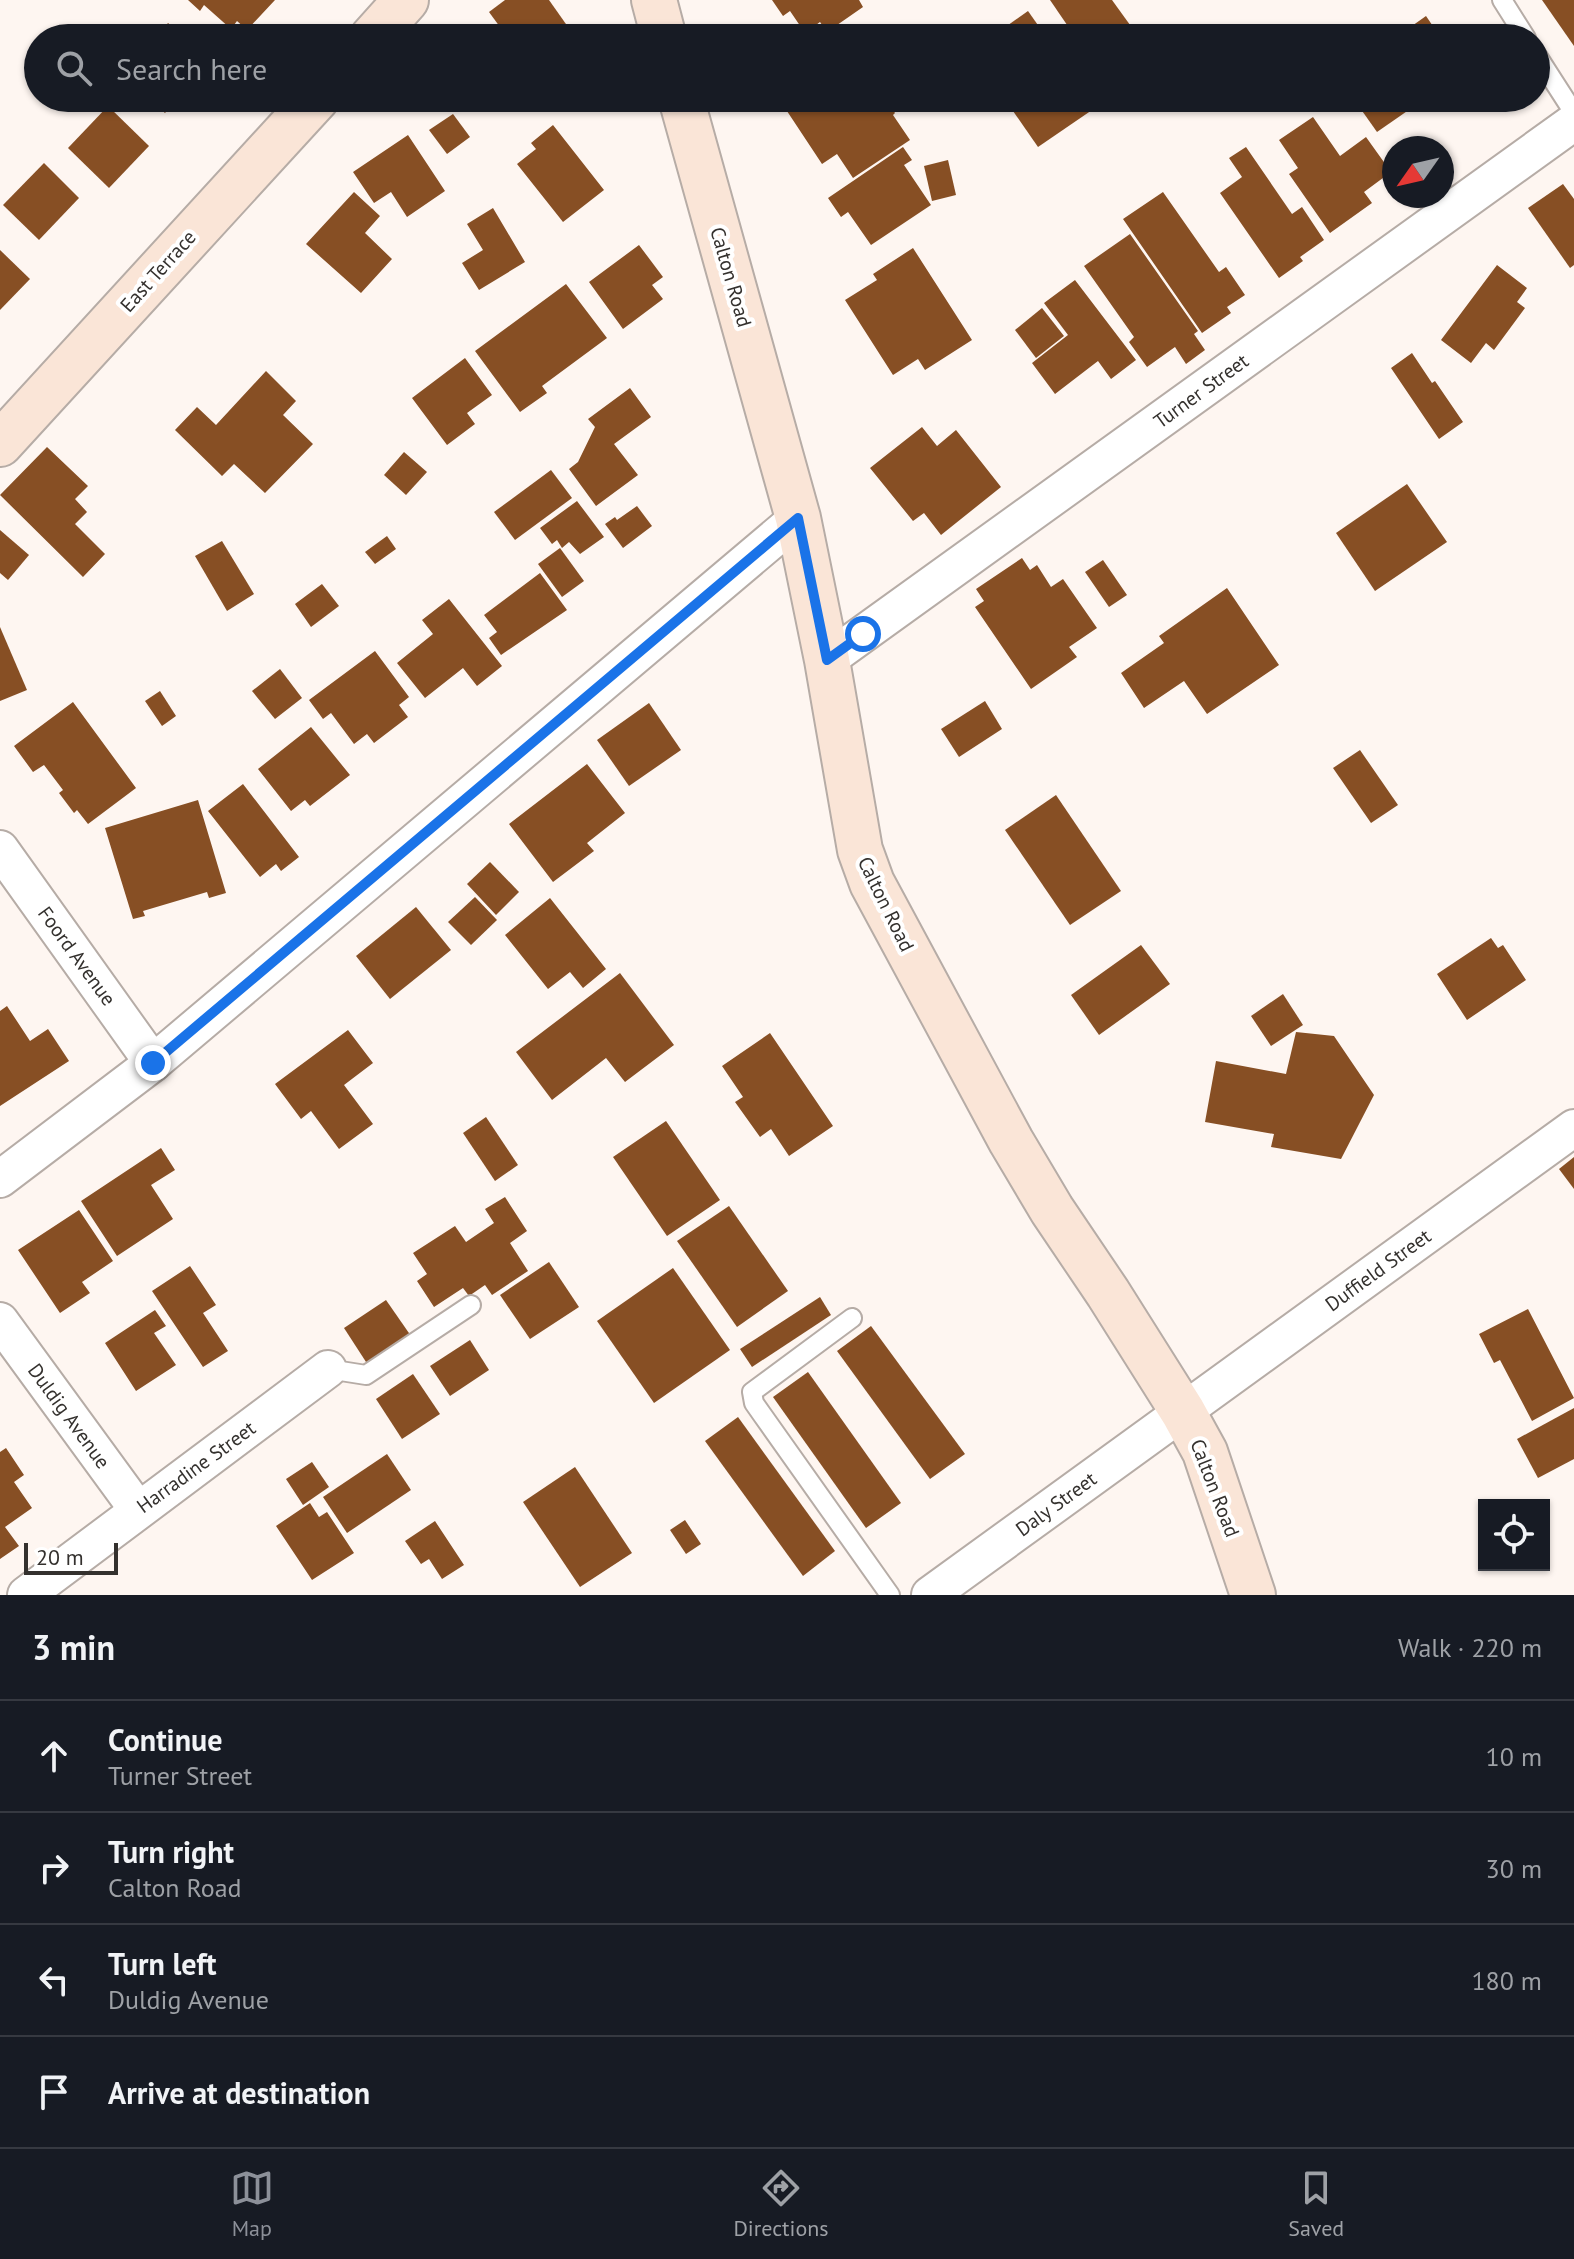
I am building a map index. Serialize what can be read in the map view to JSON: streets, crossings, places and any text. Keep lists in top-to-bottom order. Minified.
{"streets":{"main road":["East Terrace","Calton Road"],"street":["Turner Street","Foord Avenue","Duffield Street","Duldig Avenue","Harradine Street","Daly Street"]},"crossings":[["Calton Road","Turner Street"],["Calton Road","Duffield Street"],["Calton Road","Daly Street"],["Duffield Street","Daly Street"],["Duldig Avenue","Harradine Street"]],"scale_bar":"20 m","north":"bottom left","page":{"search":"Search here","scale":"20 m","heading":["3 min","Walk · 220 m"],"list":[["Continue","Turner Street","10 m"],["Turn right","Calton Road","30 m"],["Turn left","Duldig Avenue","180 m"],"Arrive at destination"],"nav":["Map","Directions","Saved"]}}
